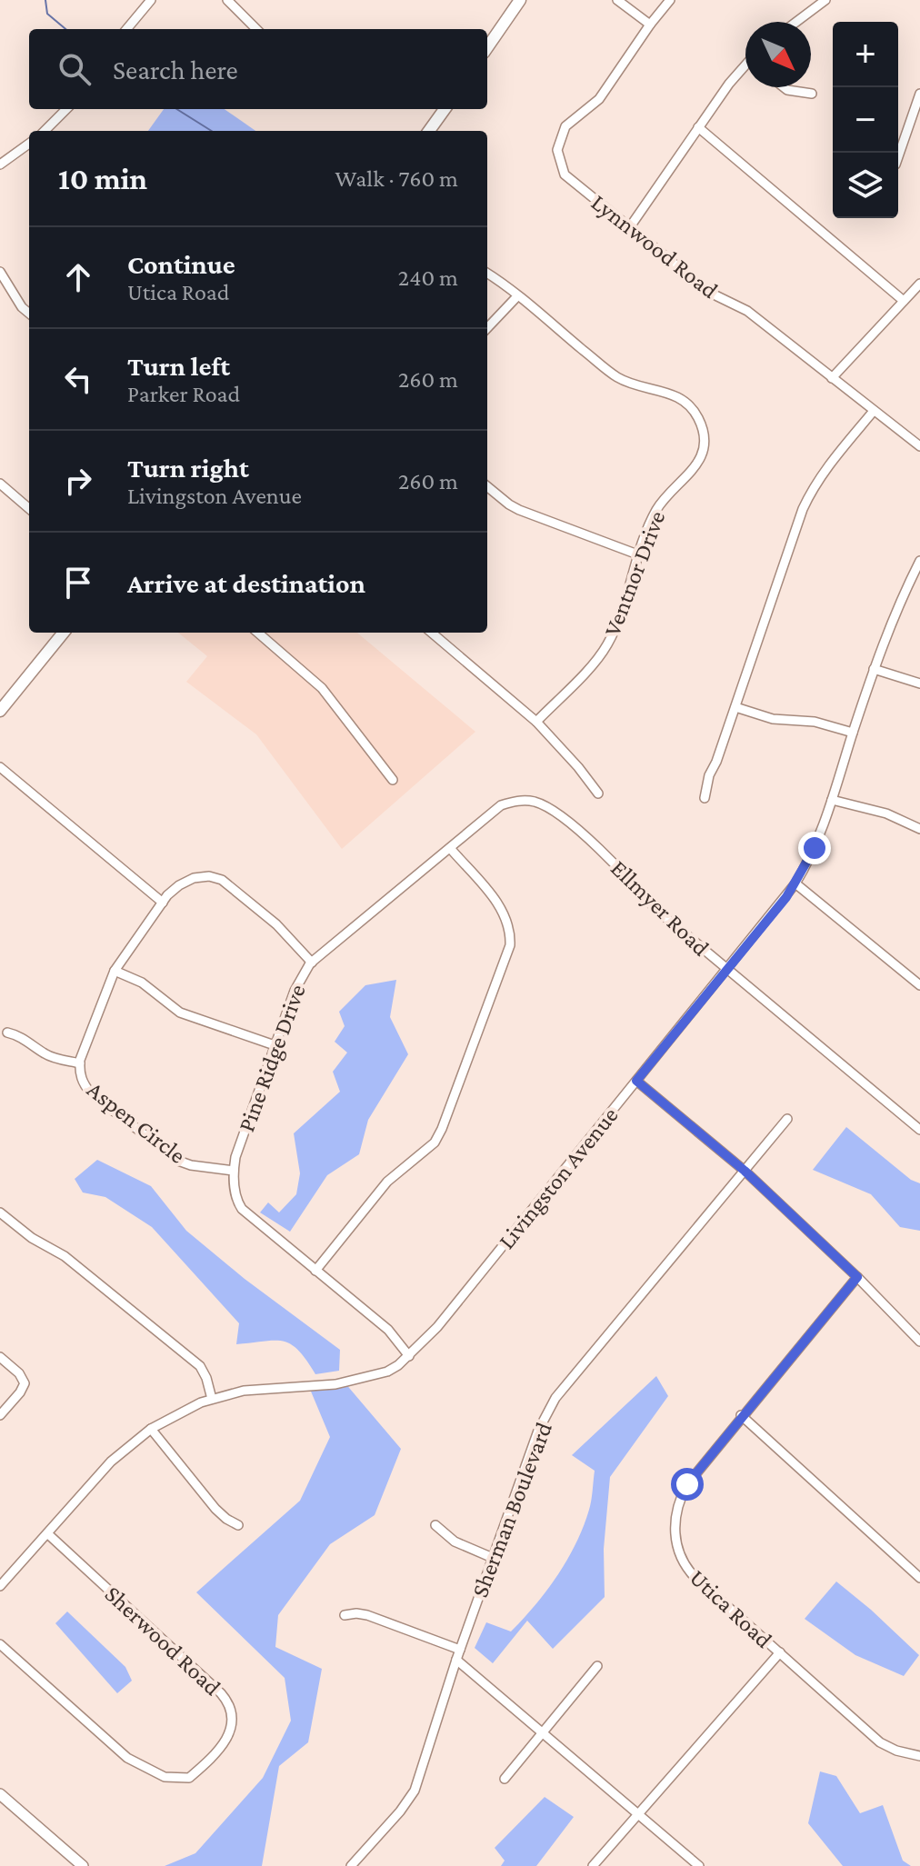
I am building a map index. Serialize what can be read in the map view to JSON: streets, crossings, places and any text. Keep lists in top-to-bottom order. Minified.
{"streets":{"street":["Lynnwood Road","Ventnor Drive","Ellmyer Road","Pine Ridge Drive","Aspen Circle","Livingston Avenue","Sherman Boulevard","Utica Road","Sherwood Road"]},"crossings":[["Ellmyer Road","Pine Ridge Drive"],["Ellmyer Road","Livingston Avenue"],["Pine Ridge Drive","Aspen Circle"],["Pine Ridge Drive","Livingston Avenue"],["Livingston Avenue","Sherwood Road"]],"north":"bottom right","page":{"map_buttons":["+","−"],"search":"Search here","heading":["10 min","Walk · 760 m"],"list":[["Continue","Utica Road","240 m"],["Turn left","Parker Road","260 m"],["Turn right","Livingston Avenue","260 m"],"Arrive at destination"]}}
